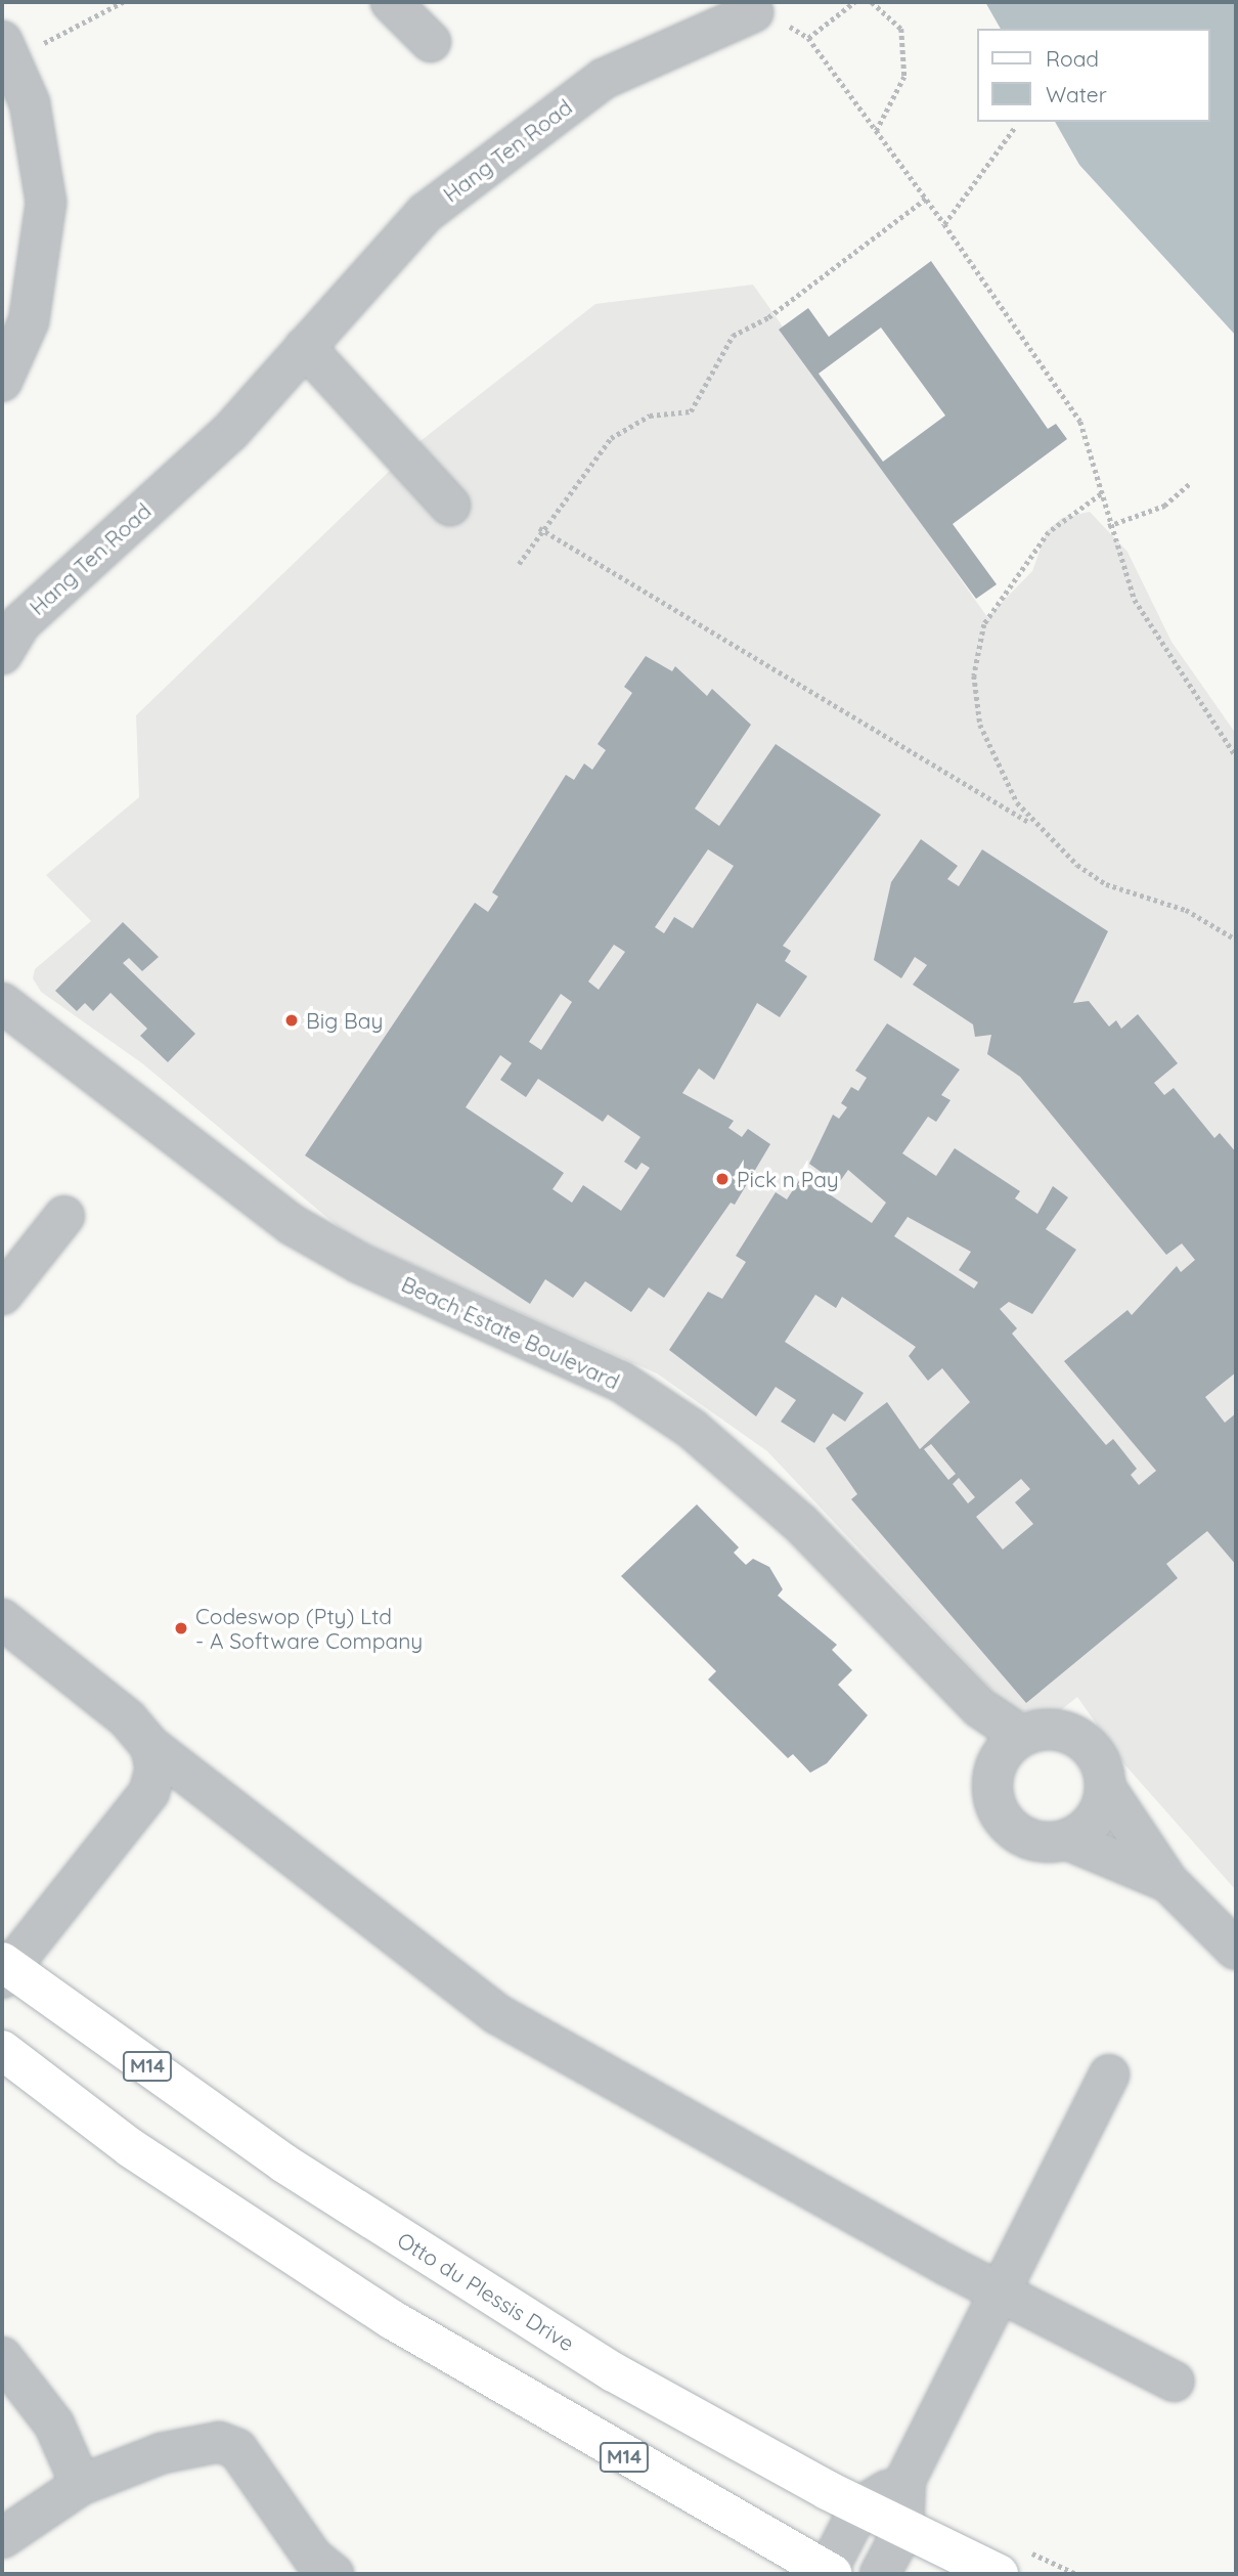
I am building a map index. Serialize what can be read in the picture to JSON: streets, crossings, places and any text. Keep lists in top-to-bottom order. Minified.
{"streets":{"main road":["M14","Otto du Plessis Drive"],"street":["Hang Ten Road","Beach Estate Boulevard"]},"places":["Big Bay","Pick n Pay","Codeswop (Pty) Ltd - A Software Company"],"legend":["Road","Water"]}
